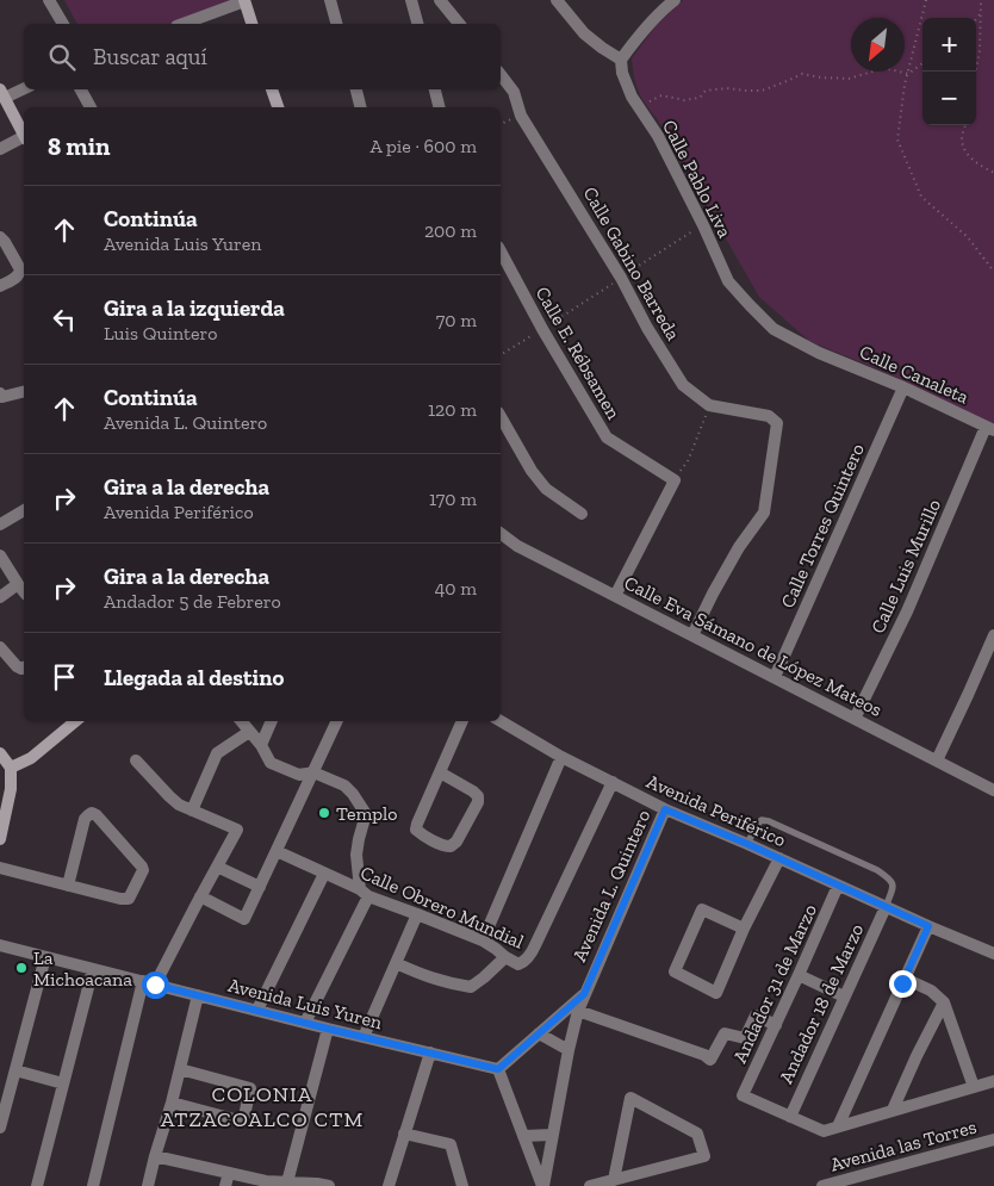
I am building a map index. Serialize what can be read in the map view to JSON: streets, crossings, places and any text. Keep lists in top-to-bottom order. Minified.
{"streets":{"street":["Calle Pablo Liva","Calle Gabino Barreda","Calle E. Rébsamen","Calle Canaleta","Calle Torres Quintero","Calle Luis Murillo","Calle Eva Sámano de López Mateos","Avenida Periférico","Avenida L. Quintero","Calle Obrero Mundial","Andador 31 de Marzo","Avenida Luis Yuren","Andador 18 de Marzo","Avenida las Torres"]},"crossings":[["Calle Pablo Liva","Calle Canaleta"],["Calle Gabino Barreda","Calle Eva Sámano de López Mateos"],["Calle Canaleta","Calle Torres Quintero"],["Calle Canaleta","Calle Luis Murillo"],["Calle Torres Quintero","Calle Eva Sámano de López Mateos"],["Calle Luis Murillo","Calle Eva Sámano de López Mateos"],["Avenida Periférico","Avenida L. Quintero"],["Avenida Periférico","Calle Obrero Mundial"],["Avenida Periférico","Andador 31 de Marzo"],["Avenida Periférico","Andador 18 de Marzo"],["Andador 31 de Marzo","Andador 18 de Marzo"]],"districts":["COLONIA ATZACOALCO CTM"],"places":["Templo","La Michoacana"],"north":"bottom left","page":{"map_buttons":["+","−"],"search":"Buscar aquí","heading":["8 min","A pie · 600 m"],"list":[["Continúa","Avenida Luis Yuren","200 m"],["Gira a la izquierda","Luis Quintero","70 m"],["Continúa","Avenida L. Quintero","120 m"],["Gira a la derecha","Avenida Periférico","170 m"],["Gira a la derecha","Andador 5 de Febrero","40 m"],"Llegada al destino"]}}
